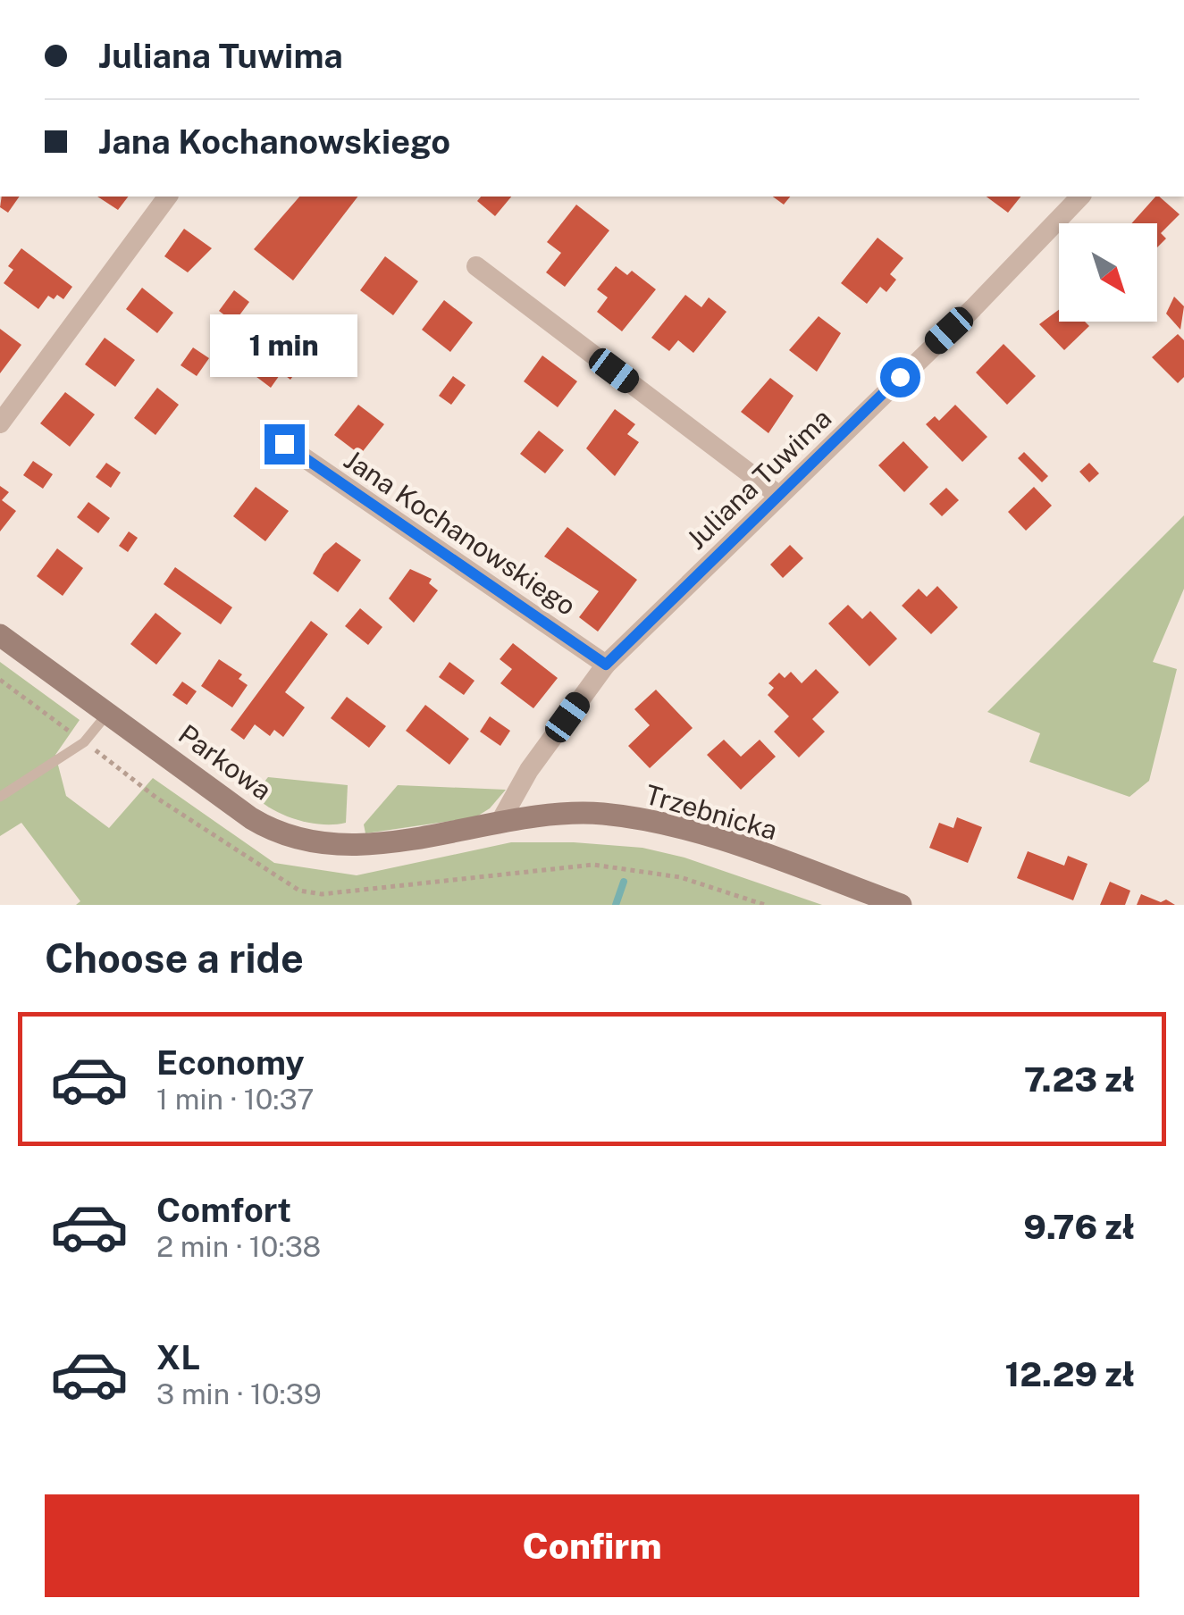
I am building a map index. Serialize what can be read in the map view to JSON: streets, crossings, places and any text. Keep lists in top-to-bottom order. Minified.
{"streets":{"street":["Juliana Tuwima","Jana Kochanowskiego","Parkowa","Trzebnicka"]},"crossings":[["Juliana Tuwima","Jana Kochanowskiego"],["Juliana Tuwima","Trzebnicka"],["Parkowa","Trzebnicka"]],"north":"bottom right","page":{"banner":["Juliana Tuwima","Jana Kochanowskiego"],"bubble":"1 min","heading":"Choose a ride","list":[{"name":"Economy","note":"1 min · 10:37","value":"7.23 zł"},{"name":"Comfort","note":"2 min · 10:38","value":"9.76 zł"},{"name":"XL","note":"3 min · 10:39","value":"12.29 zł"}],"buttons":"Confirm"}}
